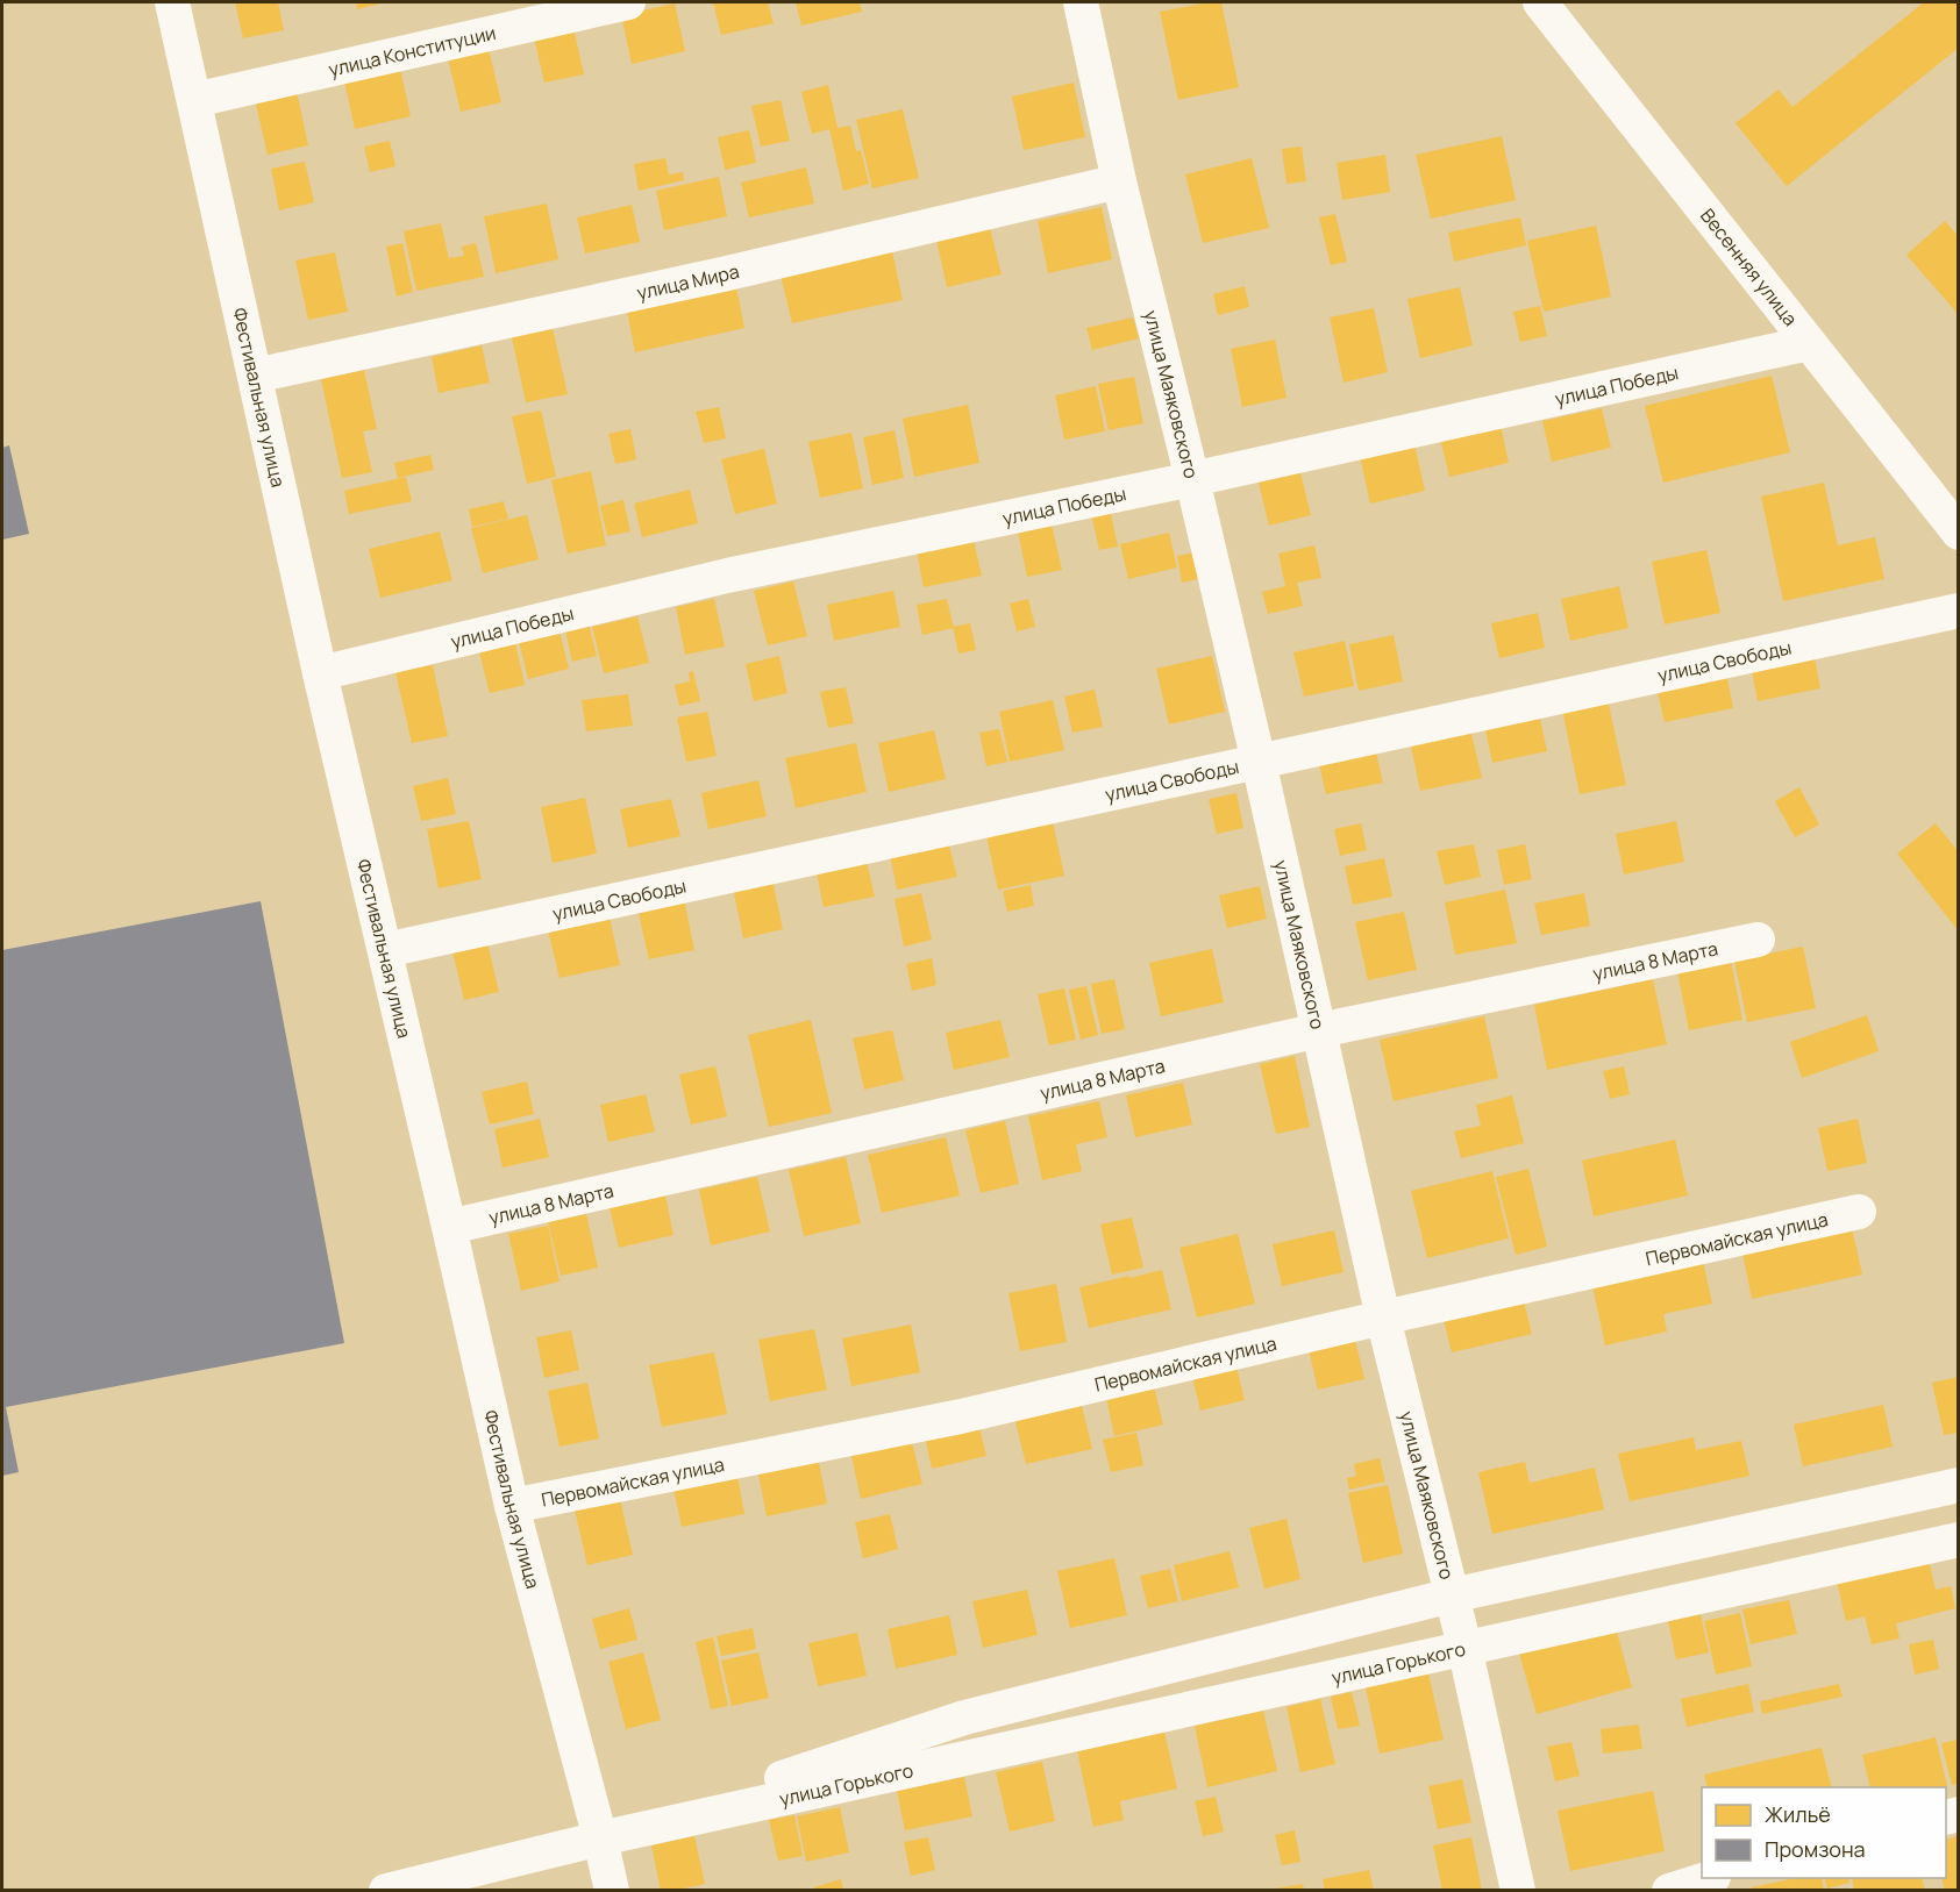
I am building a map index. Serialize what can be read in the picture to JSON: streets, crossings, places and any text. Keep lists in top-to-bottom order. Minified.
{"streets":{"street":["улица Конституции","Весенняя улица","улица Мира","улица Победы","улица Маяковского","Фестивальная улица","улица Свободы","улица 8 Марта","Первомайская улица","улица Горького"]},"crossings":[["улица Конституции","Фестивальная улица"],["Весенняя улица","улица Победы"],["улица Мира","улица Маяковского"],["улица Мира","Фестивальная улица"],["улица Победы","улица Маяковского"],["улица Победы","Фестивальная улица"],["улица Маяковского","улица Свободы"],["улица Маяковского","улица 8 Марта"],["улица Маяковского","Первомайская улица"],["улица Маяковского","улица Горького"],["Фестивальная улица","улица Свободы"],["Фестивальная улица","улица 8 Марта"],["Фестивальная улица","Первомайская улица"],["Фестивальная улица","улица Горького"]],"legend":["Жильё","Промзона"]}
